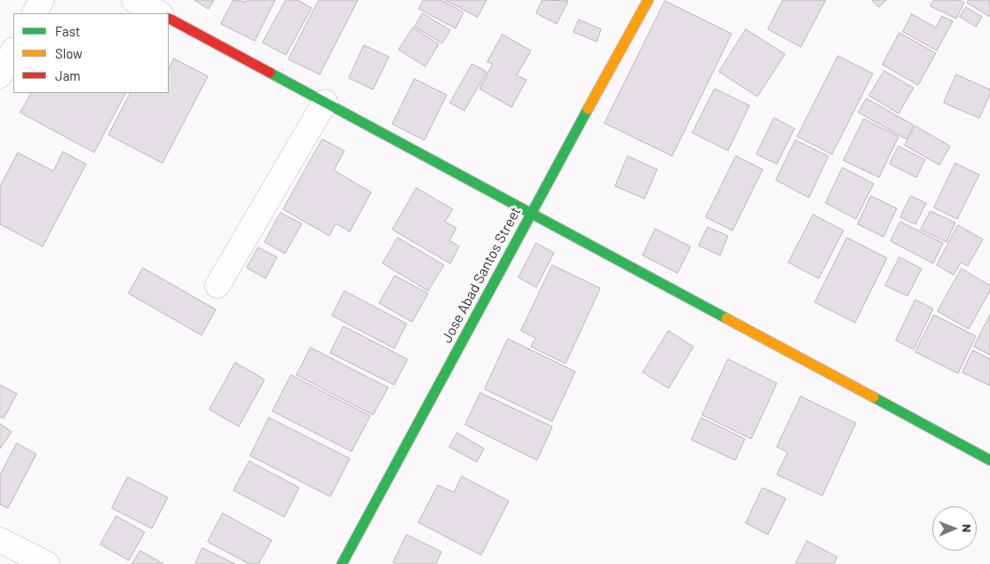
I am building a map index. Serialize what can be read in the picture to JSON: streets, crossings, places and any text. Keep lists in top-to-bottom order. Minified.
{"streets":{"street":["Jose Abad Santos Street"]},"legend":["Fast","Slow","Jam"],"north":"right"}
